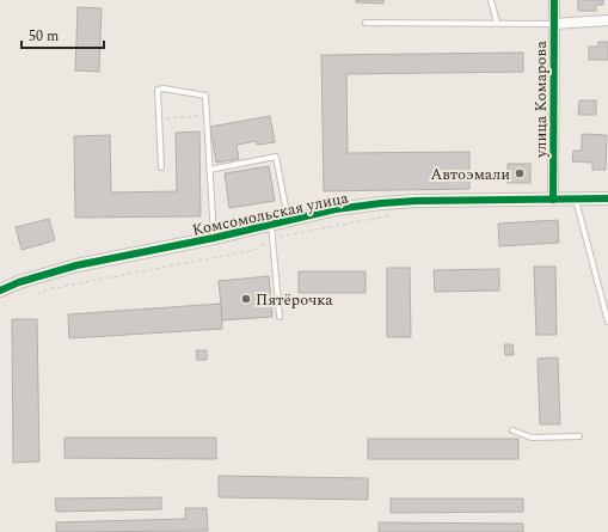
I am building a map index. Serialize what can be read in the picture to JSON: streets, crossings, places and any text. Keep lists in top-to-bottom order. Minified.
{"streets":{"street":["улица Комарова","Комсомольская улица"]},"crossings":[["улица Комарова","Комсомольская улица"]],"places":["Автоэмали","Пятёрочка"],"scale_bar":"50 m"}
